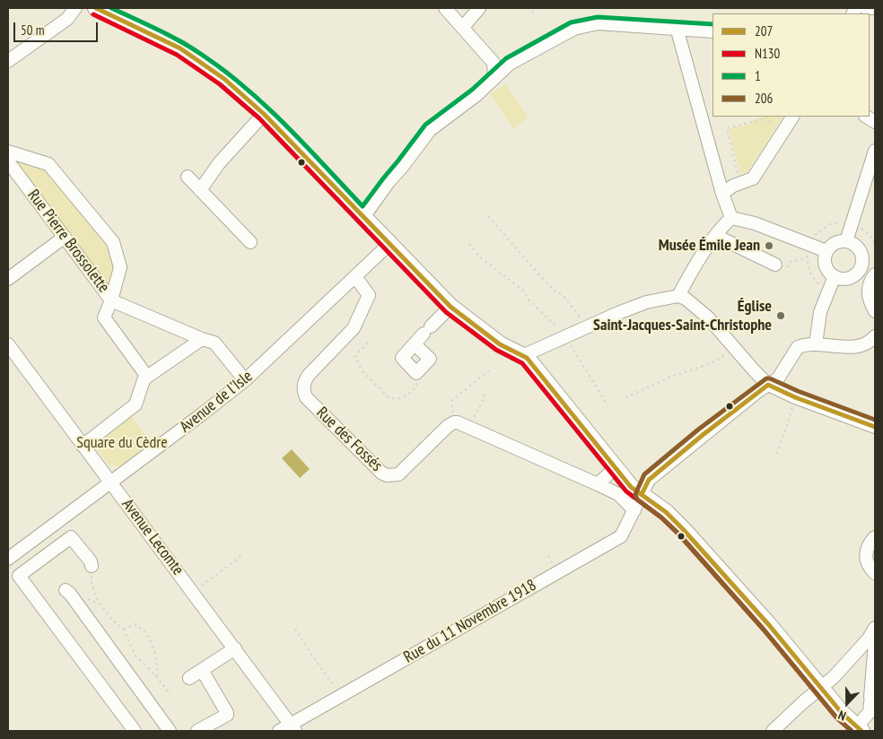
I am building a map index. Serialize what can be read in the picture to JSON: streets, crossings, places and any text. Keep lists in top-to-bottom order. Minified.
{"streets":{"street":["Rue Pierre Brossolette","Avenue de l'Isle","Rue des Fossés","Avenue Lecomte","Rue du 11 Novembre 1918"]},"crossings":[["Rue Pierre Brossolette","Avenue de l'Isle"],["Avenue de l'Isle","Rue des Fossés"],["Avenue de l'Isle","Avenue Lecomte"],["Avenue Lecomte","Rue du 11 Novembre 1918"]],"parks":["Square du Cèdre"],"places":["Musée Émile Jean","Église Saint-Jacques-Saint-Christophe"],"lines":["transit line 207","transit line 1","transit line N130","transit line 206"],"legend":["207","N130","1","206"],"scale_bar":"50 m","north":"bottom"}
